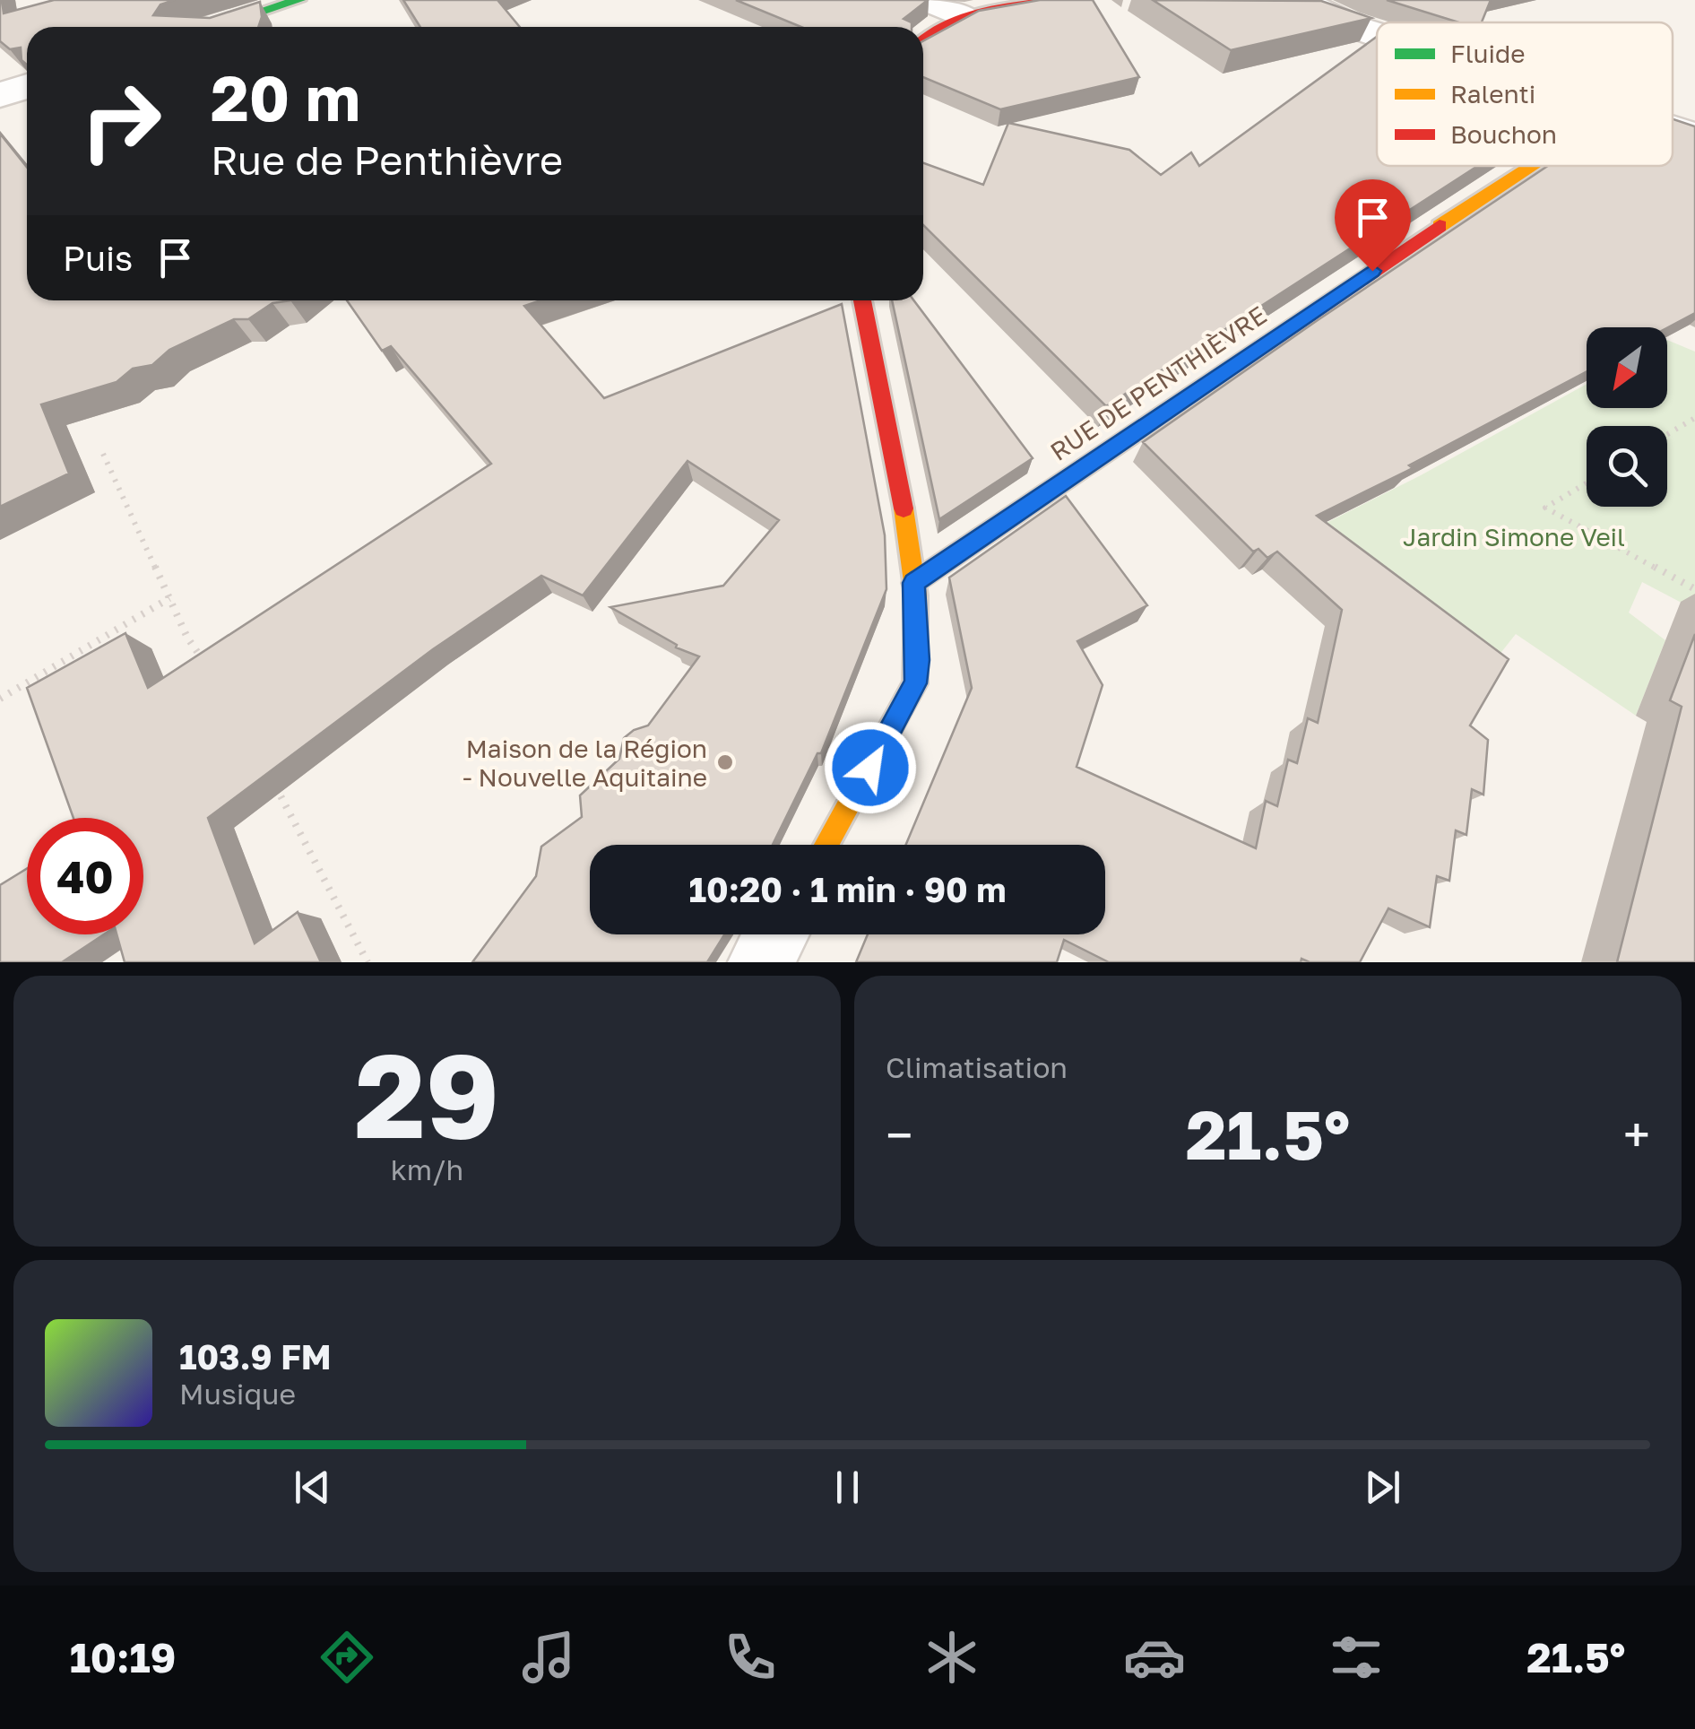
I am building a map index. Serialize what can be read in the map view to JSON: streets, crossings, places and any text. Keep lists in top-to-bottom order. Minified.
{"streets":{"street":["RUE DE PENTHIÈVRE"]},"parks":["Jardin Simone Veil"],"places":["Maison de la Région - Nouvelle Aquitaine"],"legend":["Fluide","Ralenti","Bouchon"],"north":"bottom left","page":{"turn":["20 m","Rue de Penthièvre"],"then":"Puis","limit":"40","trip":"10:20 · 1 min · 90 m","tile":[["29","km/h"],"Climatisation"],"heat":["−","21.5°","+"],"song":["103.9 FM","Musique"],"tabs":["10:19","21.5°"]}}
